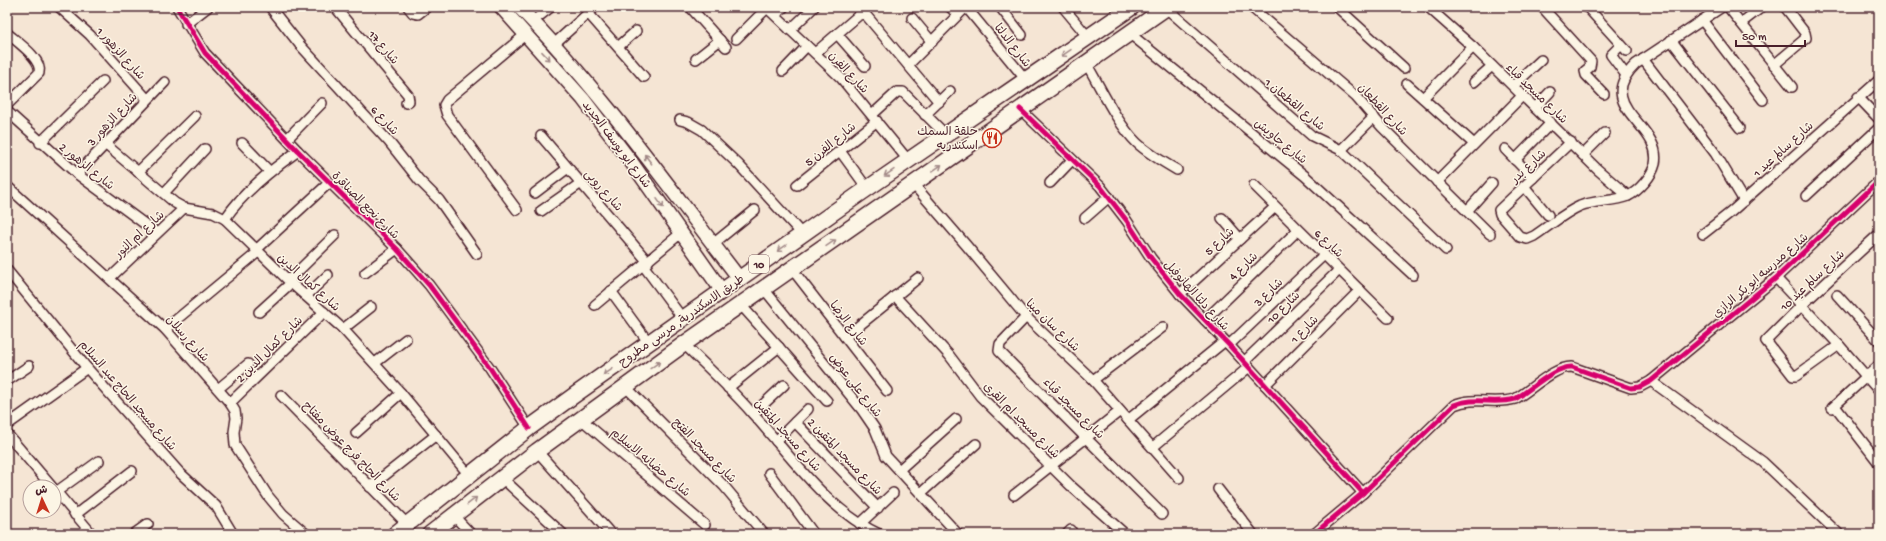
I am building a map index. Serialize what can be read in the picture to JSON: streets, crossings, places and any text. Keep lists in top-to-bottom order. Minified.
{"streets":{"main road":["10","طريق الاسكندرية, مرسى مطروح"],"street":["شارع الدلتا","شارع 17","شارع الزهور 1","شارع الفرن","شارع مسجد قباء","شارع القطعان 1","شارع القطعان","شارع الزهور 3","شارع 6","شارع جاويش","شارع ابو يوسف الجديد","شارع الفرن 5","شارع سالم عيد 1","شارع الزهور 2","شارع بدر","شارع روبى","شارع نجع الصناقرة","شارع ام النور","شارع 5","شارع 4","شارع مدرسه ابو بكر الرازي","شارع سالم عيد 10","شارع كمال الدين","شارع 3","شارع دلتا الهانوفيل","شارع 10","شارع الرضا","شارع سان مينا","شارع 1","شارع رسلان","شارع كمال الدين 2","شارع على عوض","شارع مسجد الحاج عبد السلام","شارع مسجد ام القرى","شارع مسجد المتقين","شارع مسجد الفتح","شارع الحاج فرج عوض مفتاح","شارع مسجد المتقين 2","شارع حضانه الاسلام"]},"crossings":[["شارع الدلتا","طريق الاسكندرية, مرسى مطروح"],["شارع الزهور 1","شارع الزهور 3"],["شارع الفرن","شارع الفرن 5"],["شارع الفرن","طريق الاسكندرية, مرسى مطروح"],["شارع مسجد قباء","شارع بدر"],["شارع مسجد قباء","شارع سان مينا"],["شارع القطعان 1","طريق الاسكندرية, مرسى مطروح"],["شارع الزهور 3","شارع الزهور 2"],["شارع الزهور 3","شارع كمال الدين"],["شارع 6","شارع 5"],["شارع 6","شارع 4"],["شارع 6","شارع 3"],["شارع 6","شارع 10"],["شارع 6","شارع 1"],["شارع جاويش","طريق الاسكندرية, مرسى مطروح"],["شارع ابو يوسف الجديد","طريق الاسكندرية, مرسى مطروح"],["شارع الزهور 2","شارع ام النور"],["شارع روبى","طريق الاسكندرية, مرسى مطروح"],["شارع نجع الصناقرة","طريق الاسكندرية, مرسى مطروح"],["شارع ام النور","شارع كمال الدين"],["شارع ام النور","شارع رسلان"],["شارع 5","شارع دلتا الهانوفيل"],["شارع 4","شارع دلتا الهانوفيل"],["شارع مدرسه ابو بكر الرازي","شارع دلتا الهانوفيل"],["شارع كمال الدين","طريق الاسكندرية, مرسى مطروح"],["شارع كمال الدين","شارع كمال الدين 2"],["شارع 3","شارع دلتا الهانوفيل"],["شارع 3","شارع سان مينا"],["شارع دلتا الهانوفيل","شارع 10"],["شارع دلتا الهانوفيل","طريق الاسكندرية, مرسى مطروح"],["شارع دلتا الهانوفيل","شارع 1"],["طريق الاسكندرية, مرسى مطروح","شارع الرضا"],["طريق الاسكندرية, مرسى مطروح","شارع سان مينا"],["طريق الاسكندرية, مرسى مطروح","شارع على عوض"],["طريق الاسكندرية, مرسى مطروح","شارع مسجد المتقين"],["طريق الاسكندرية, مرسى مطروح","شارع مسجد الفتح"],["طريق الاسكندرية, مرسى مطروح","شارع الحاج فرج عوض مفتاح"],["طريق الاسكندرية, مرسى مطروح","شارع حضانه الاسلام"],["شارع رسلان","شارع كمال الدين 2"]],"places":{"restaurant":["حلقة السمك اسكندريه"]},"scale_bar":"50 m","north":"top"}
